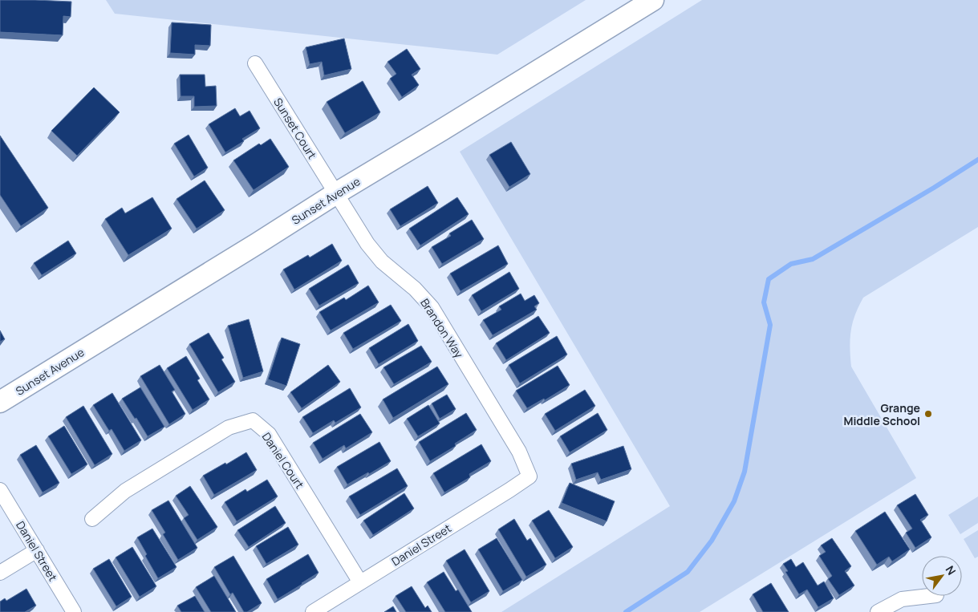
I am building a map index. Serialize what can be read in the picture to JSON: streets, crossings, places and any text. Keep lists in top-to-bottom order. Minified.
{"streets":{"main road":["Sunset Avenue"],"street":["Sunset Court","Brandon Way","Daniel Court","Daniel Street"]},"crossings":[["Sunset Court","Sunset Avenue"],["Sunset Court","Brandon Way"],["Sunset Avenue","Brandon Way"],["Brandon Way","Daniel Street"],["Daniel Court","Daniel Street"]],"places":["Grange Middle School"],"north":"top right"}
